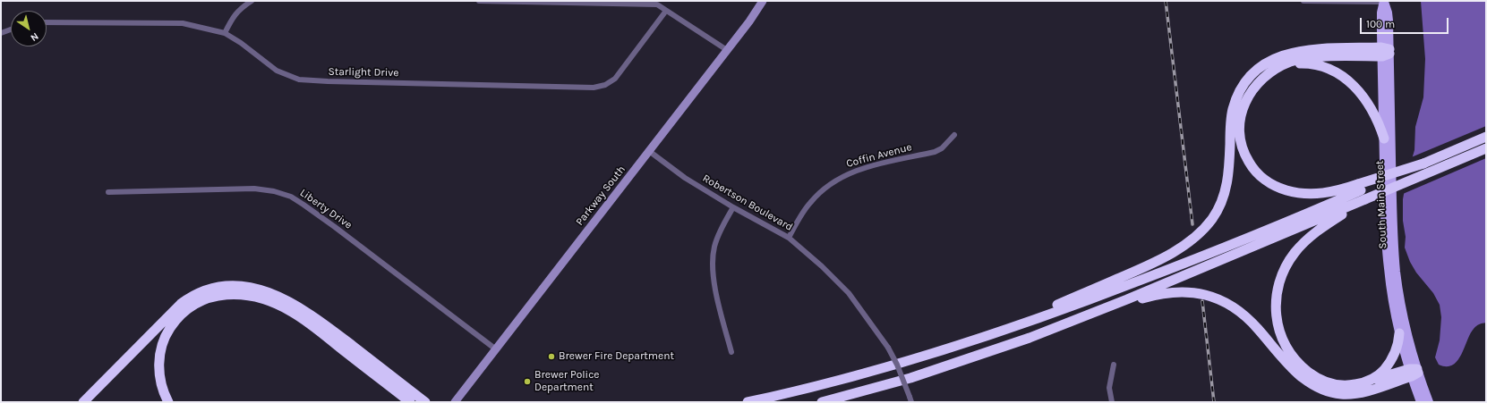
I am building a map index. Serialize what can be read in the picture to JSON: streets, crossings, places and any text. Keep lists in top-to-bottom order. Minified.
{"streets":{"main road":["Parkway South","South Main Street"],"street":["Starlight Drive","Coffin Avenue","Robertson Boulevard","Liberty Drive"]},"crossings":[["Coffin Avenue","Robertson Boulevard"],["Parkway South","Robertson Boulevard"],["Parkway South","Liberty Drive"]],"places":["Brewer Fire Department","Brewer Police Department"],"scale_bar":"100 m","north":"bottom right"}
